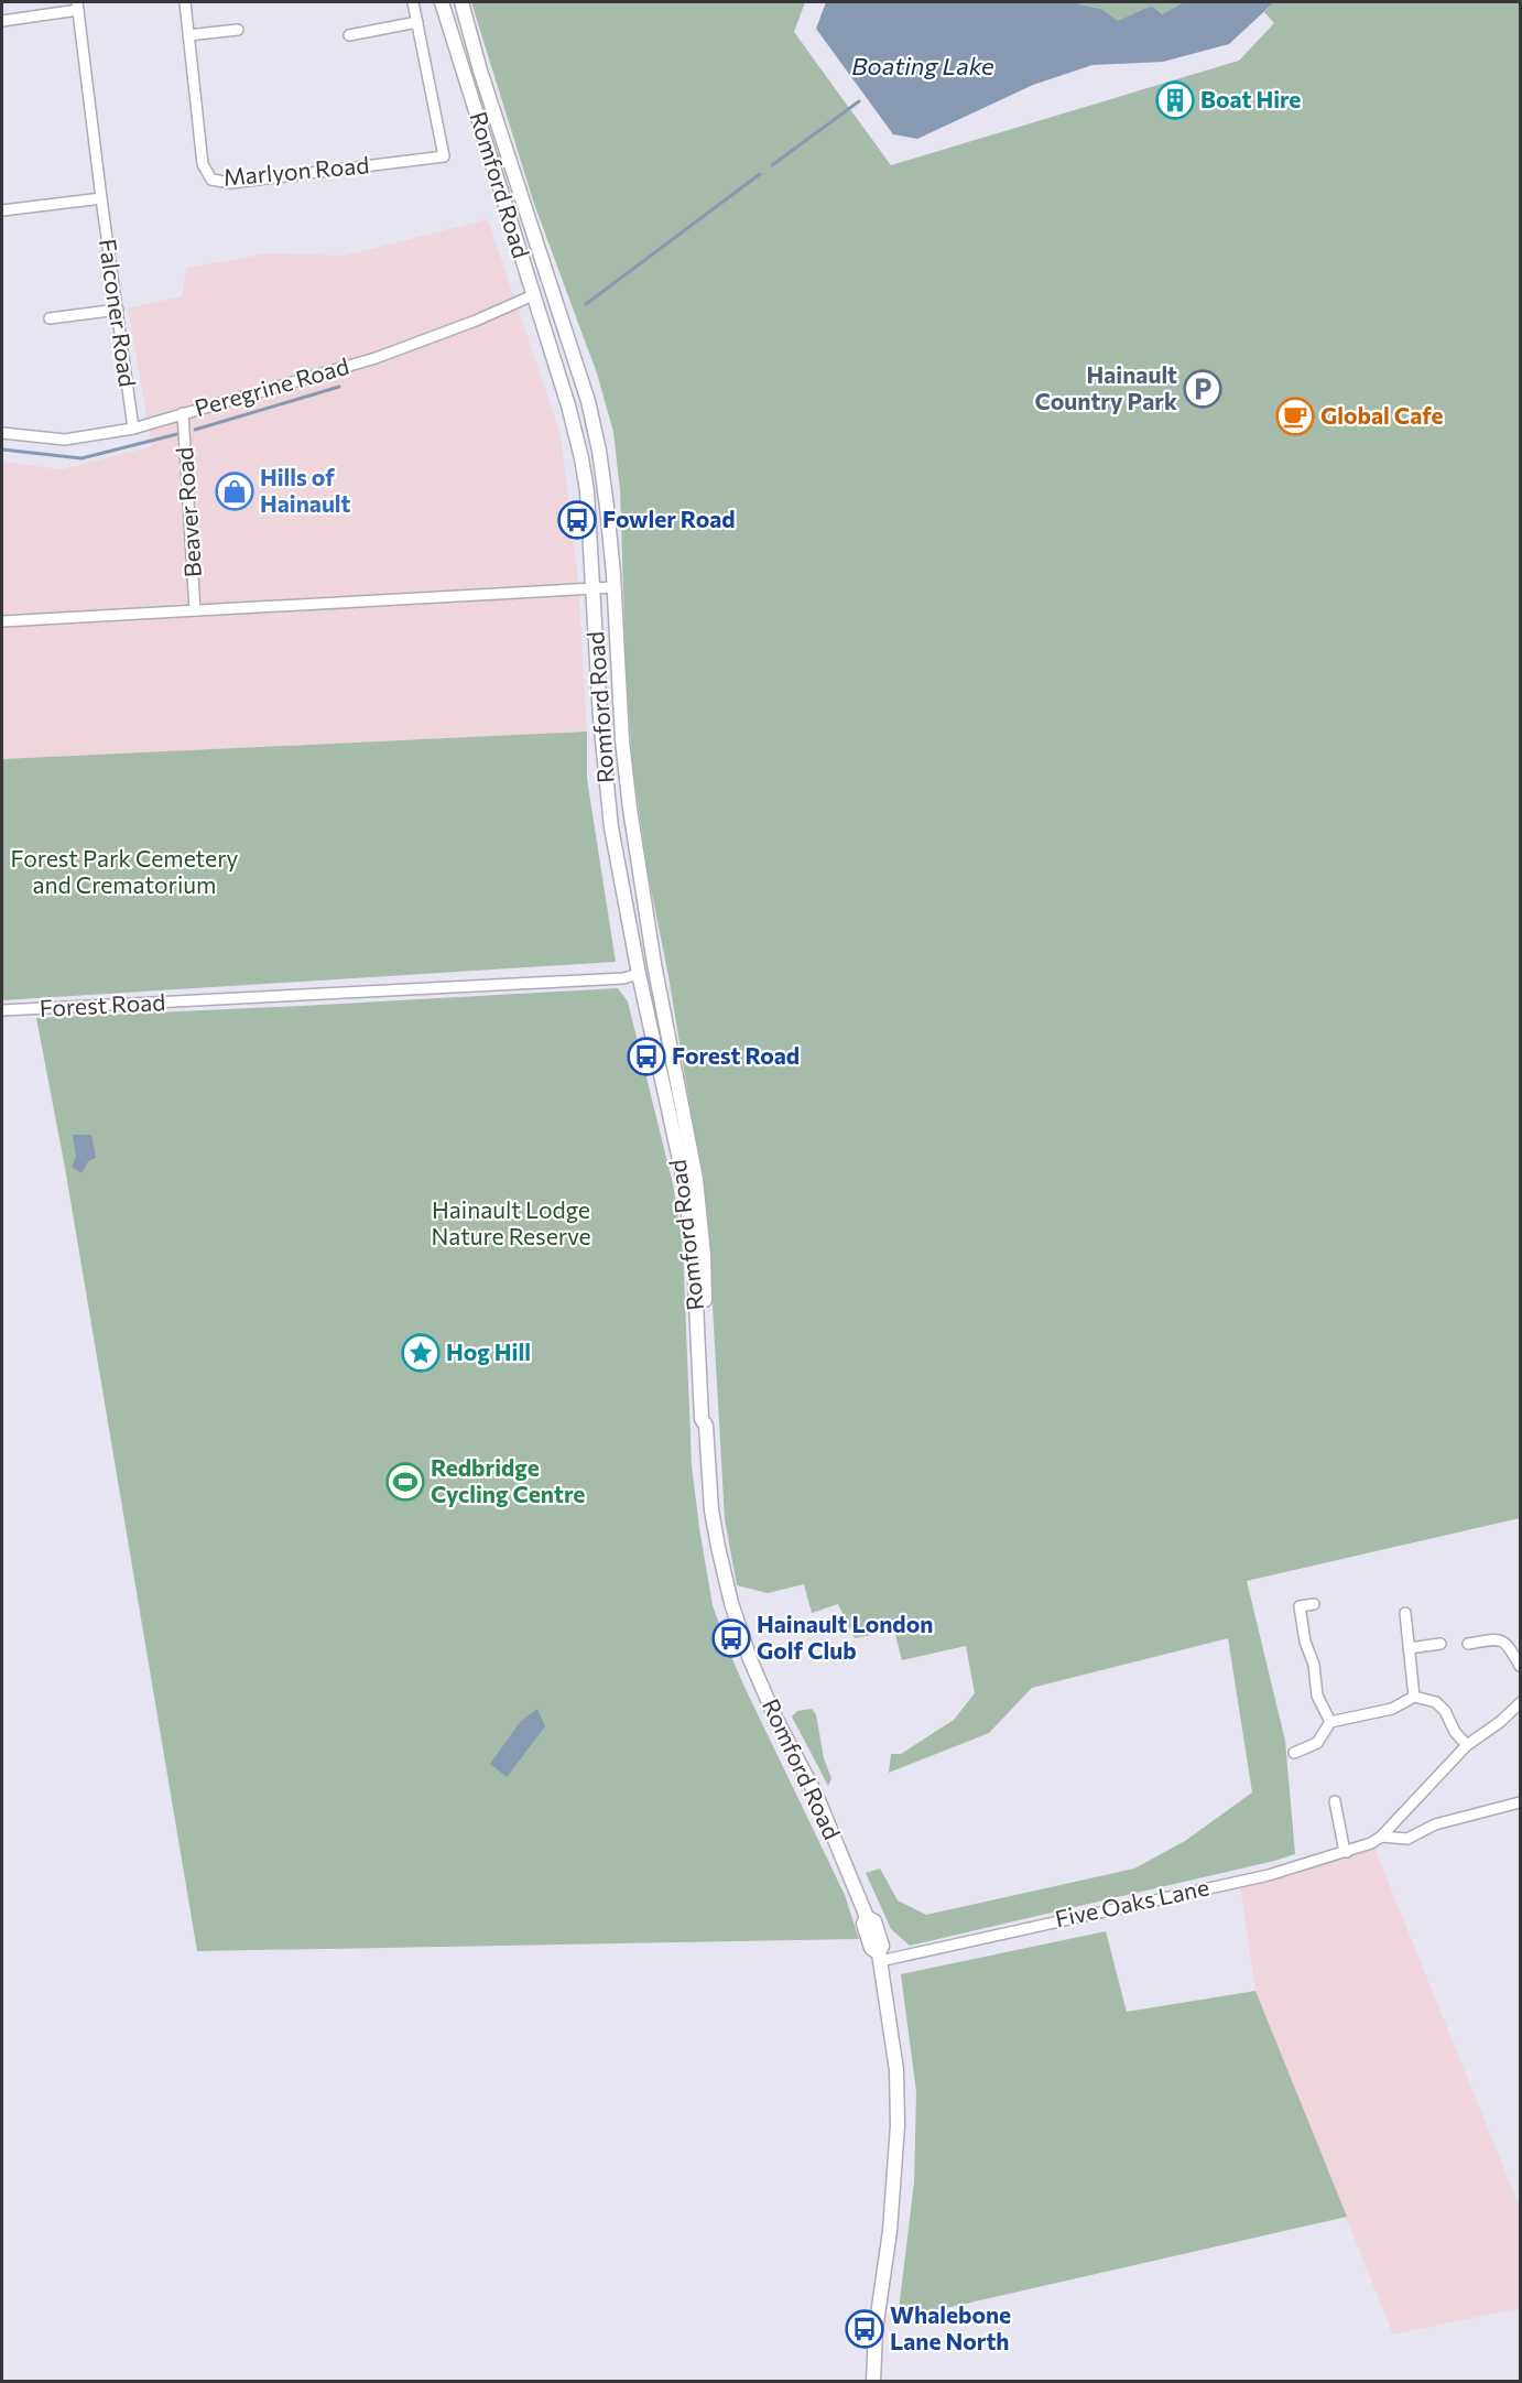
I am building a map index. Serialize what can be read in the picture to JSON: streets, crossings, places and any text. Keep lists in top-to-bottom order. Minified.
{"streets":{"main road":["Romford Road"],"street":["Marlyon Road","Falconer Road","Peregrine Road","Beaver Road","Forest Road","Five Oaks Lane"]},"crossings":[["Romford Road","Peregrine Road"],["Romford Road","Forest Road"],["Romford Road","Five Oaks Lane"],["Falconer Road","Peregrine Road"],["Peregrine Road","Beaver Road"]],"water":["Boating Lake"],"parks":["Forest Park Cemetery and Crematorium","Hainault Lodge Nature Reserve"],"places":{"building":["Boat Hire"],"parking":["Hainault Country Park"],"cafe":["Global Cafe"],"shop":["Hills of Hainault"],"bus stop":["Fowler Road","Forest Road","Hainault London Golf Club","Whalebone Lane North"],"place":["Hog Hill"],"sports":["Redbridge Cycling Centre"]}}
